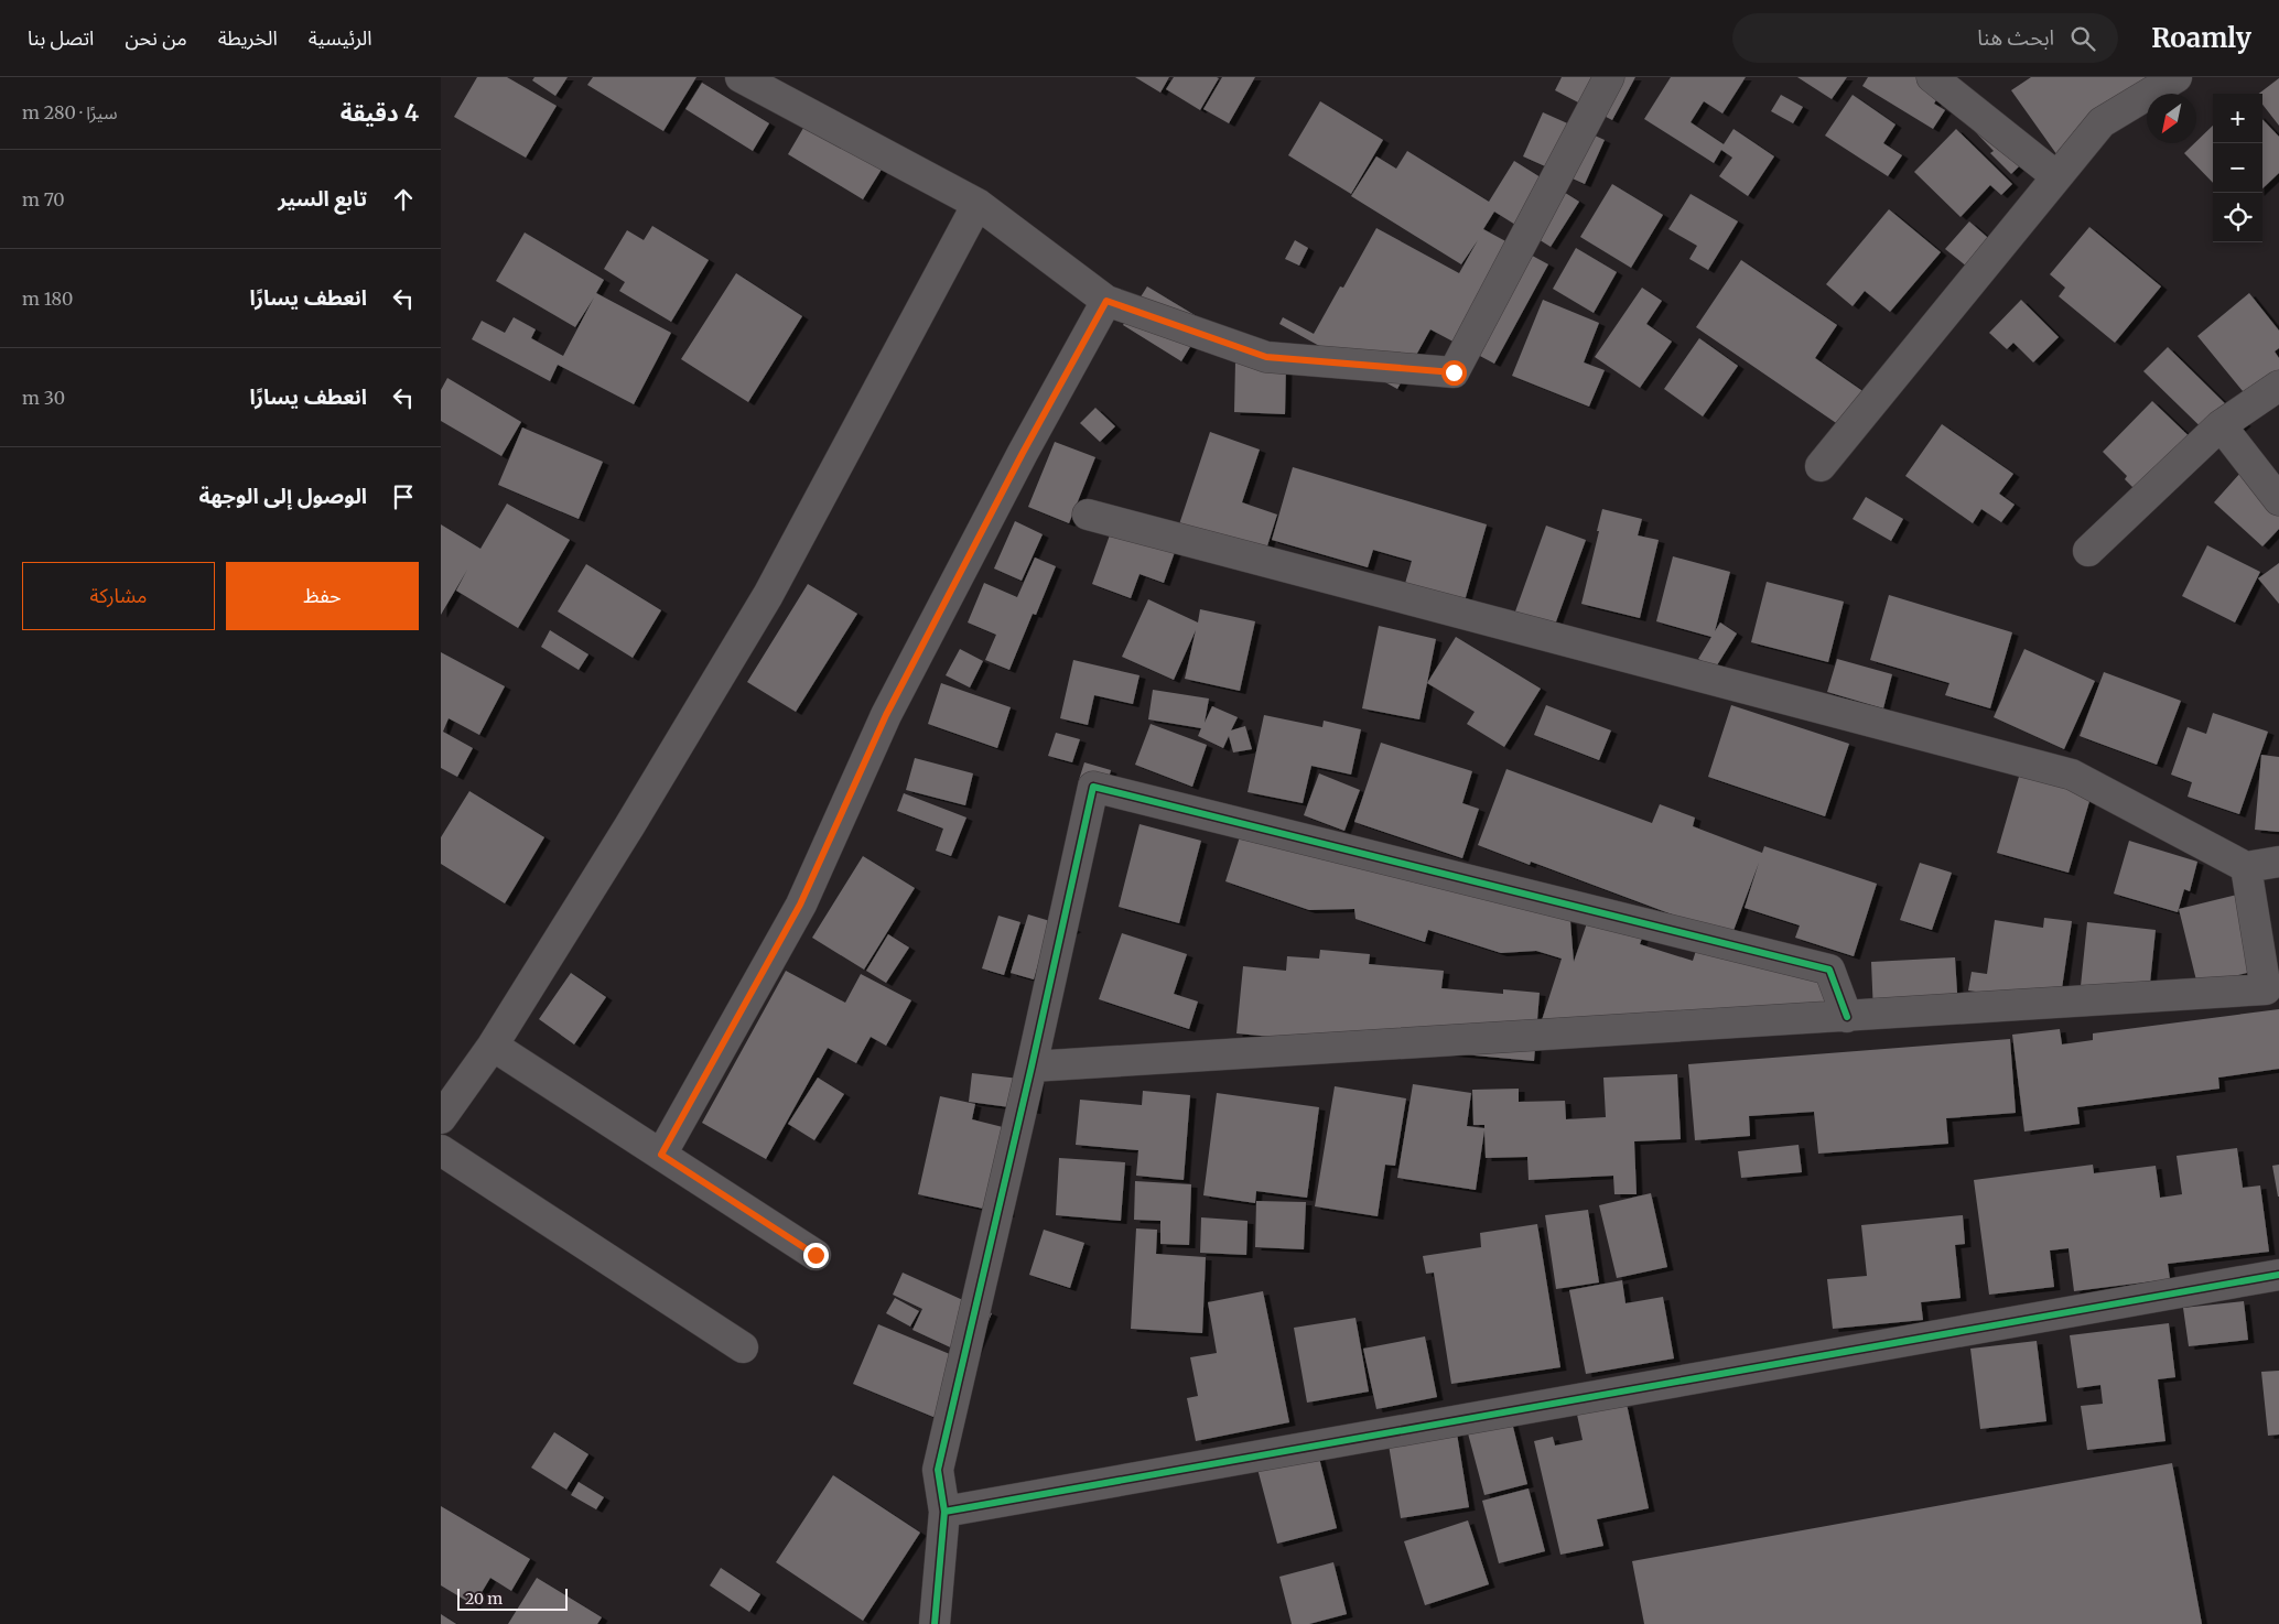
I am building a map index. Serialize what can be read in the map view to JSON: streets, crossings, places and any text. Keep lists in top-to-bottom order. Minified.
{"scale_bar":"20 m","north":"bottom left","page":{"header":"Roamly","search":"ابحث هنا","nav":["الرئيسية","الخريطة","من نحن","اتصل بنا"],"heading":["4 دقيقة","سيرًا · 280 m"],"map_buttons":["+","−"],"list":[["تابع السير","70 m"],["انعطف يسارًا","180 m"],["انعطف يسارًا","30 m"],"الوصول إلى الوجهة"],"buttons":["حفظ","مشاركة"],"scale":"20 m"}}
